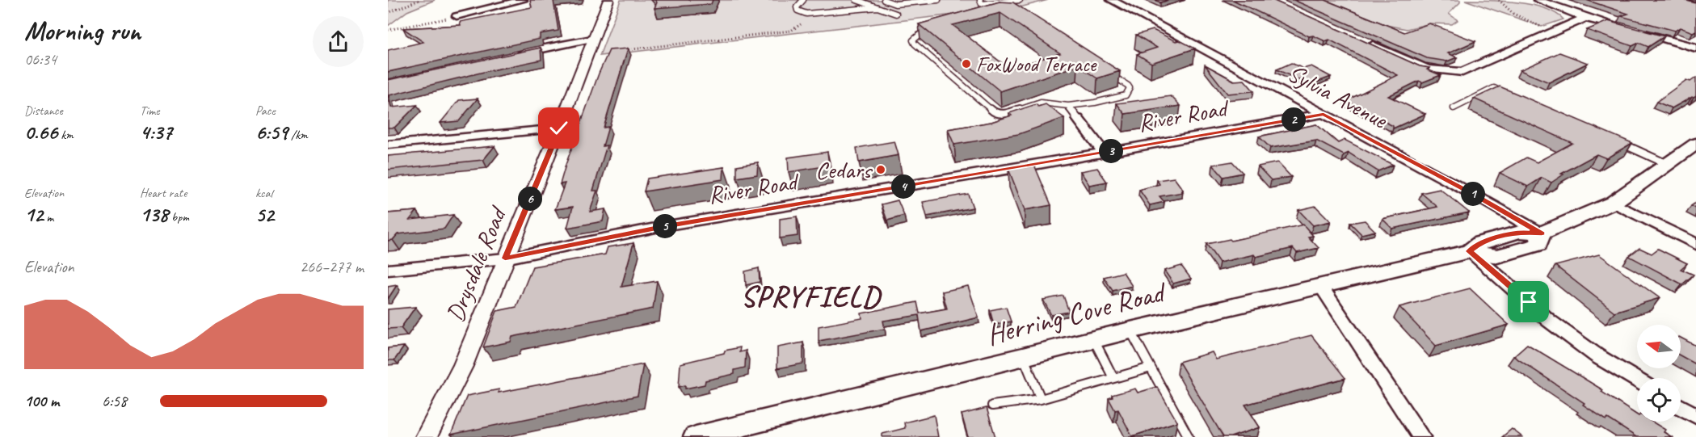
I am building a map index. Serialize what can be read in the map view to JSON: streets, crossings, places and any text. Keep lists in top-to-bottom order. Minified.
{"streets":{"main road":["Herring Cove Road"],"street":["Sylvia Avenue","River Road","Drysdale Road"]},"crossings":[["Sylvia Avenue","River Road"],["Sylvia Avenue","Herring Cove Road"],["River Road","Drysdale Road"]],"districts":["SPRYFIELD"],"places":["FoxWood Terrace","Cedars"],"north":"left","page":{"heading":["Morning run","06:34"],"stats":[["Distance","0.66 km"],["Time","4:37"],["Pace","6:59 /km"],["Elevation","12 m"],["Heart rate","138 bpm"],["kcal","52"]],"pins":["2","3","4","1","6","5"],"chart":["Elevation","266–277 m"],"list":[{"name":"100 m","note":"6:58"}]}}
